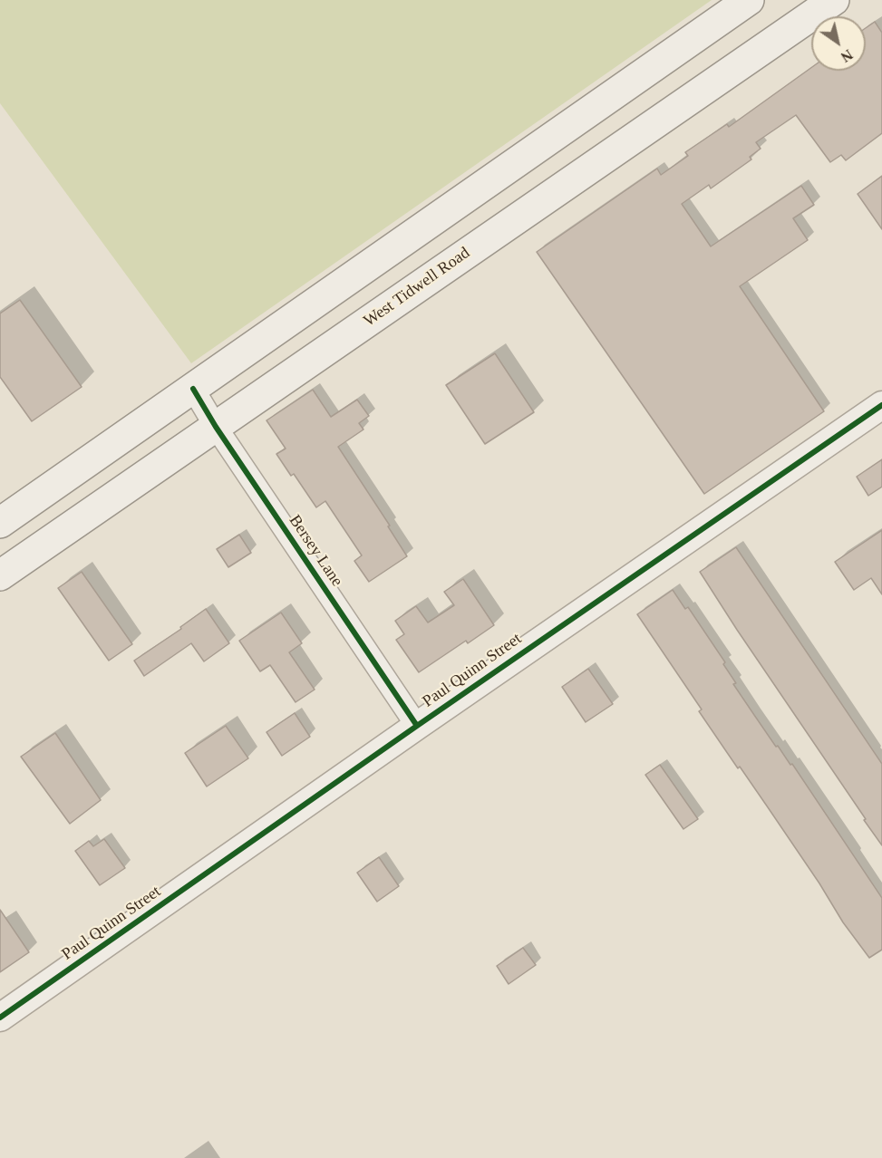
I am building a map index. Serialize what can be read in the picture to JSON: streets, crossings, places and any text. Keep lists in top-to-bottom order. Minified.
{"streets":{"main road":["West Tidwell Road"],"street":["Bersey Lane","Paul Quinn Street"]},"crossings":[["West Tidwell Road","Bersey Lane"],["Bersey Lane","Paul Quinn Street"]],"north":"bottom right"}
